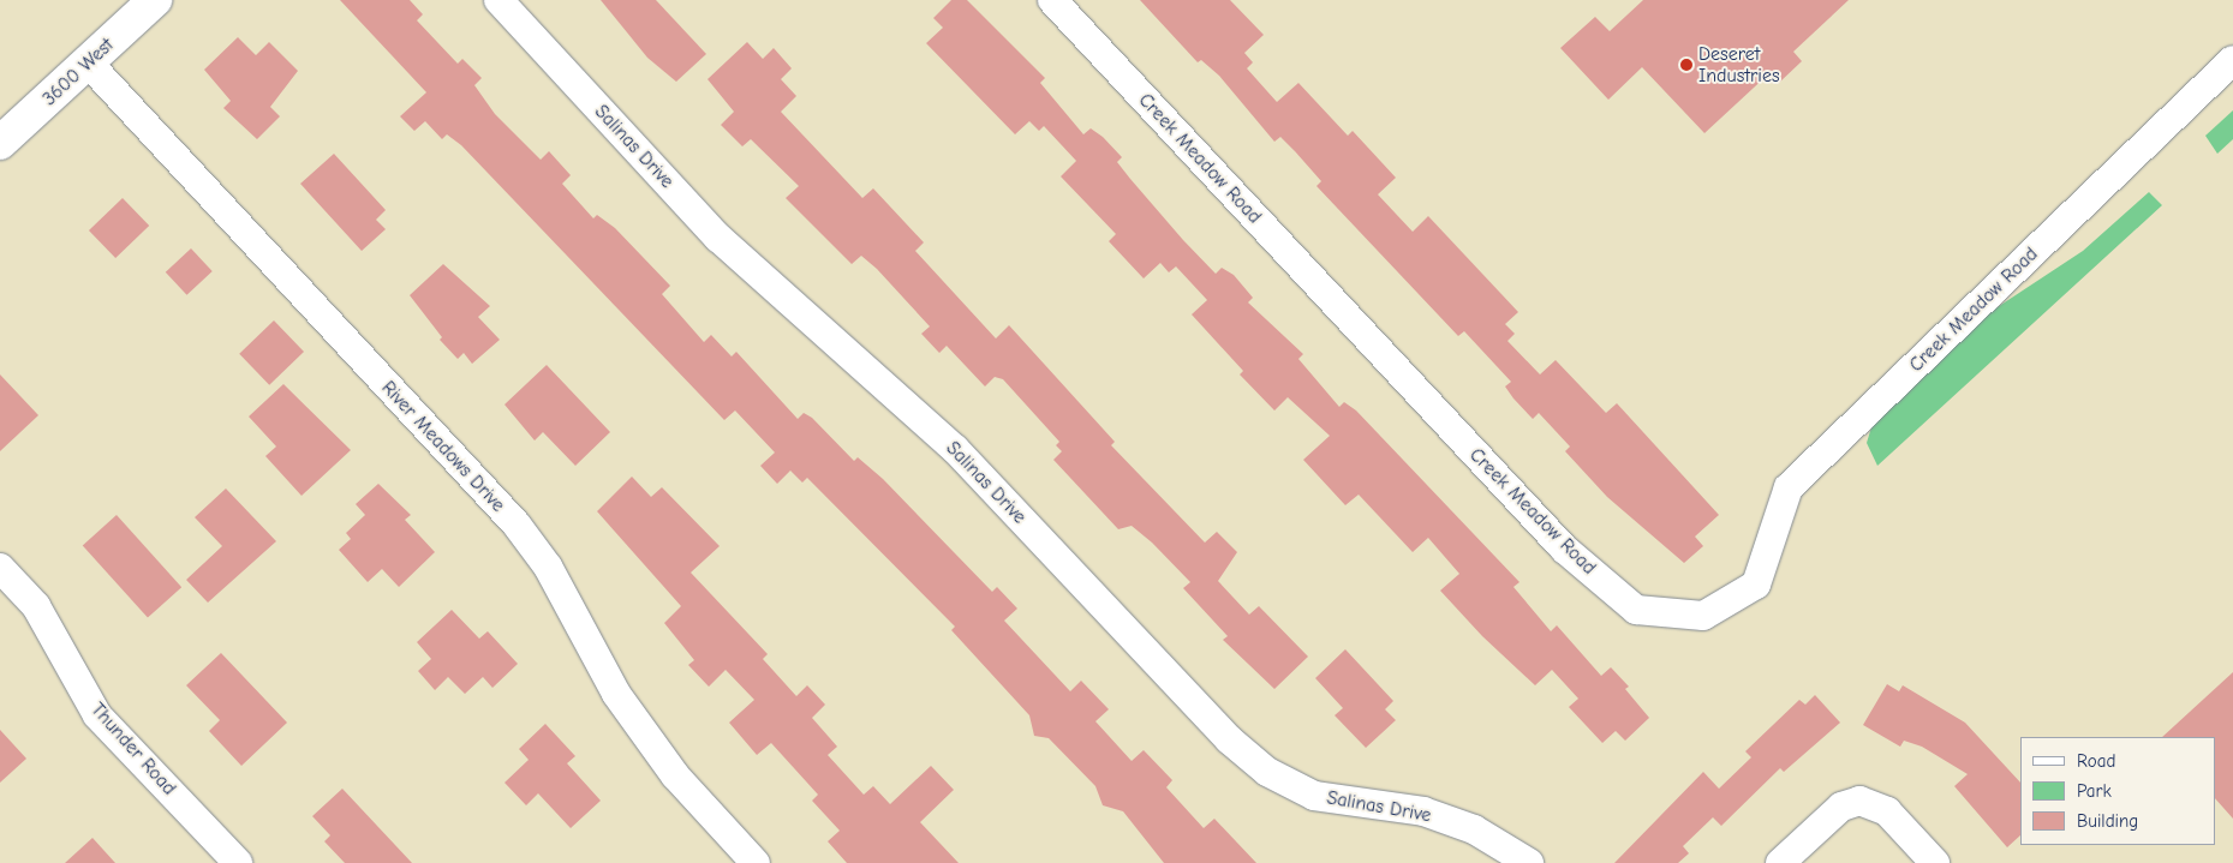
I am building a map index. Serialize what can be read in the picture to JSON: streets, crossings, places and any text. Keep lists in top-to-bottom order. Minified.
{"streets":{"main road":["3600 West"],"street":["Salinas Drive","Creek Meadow Road","River Meadows Drive","Thunder Road"]},"crossings":[["3600 West","River Meadows Drive"]],"places":["Deseret Industries"],"legend":["Road","Park","Building"]}
